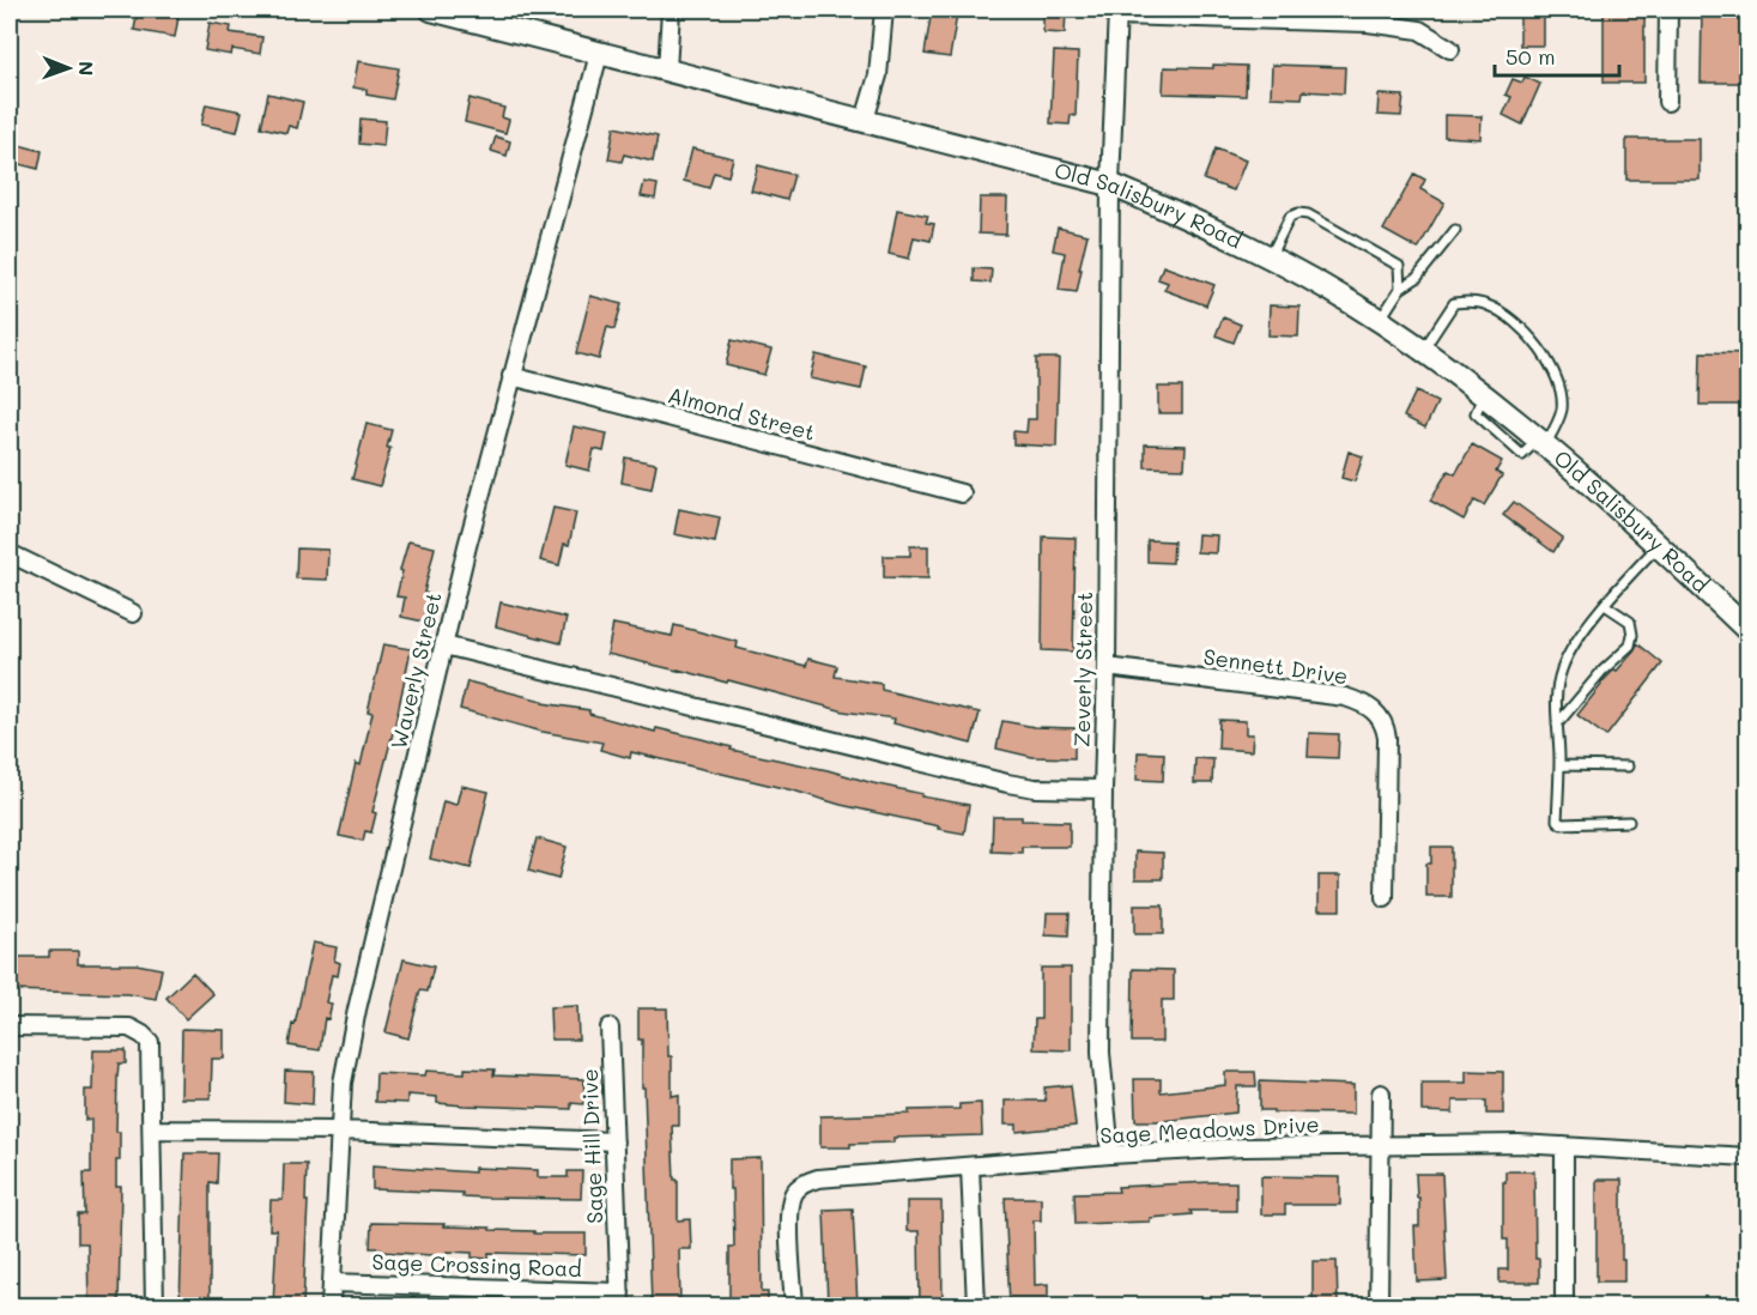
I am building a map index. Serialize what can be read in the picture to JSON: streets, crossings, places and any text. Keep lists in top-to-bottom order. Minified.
{"streets":{"main road":["Old Salisbury Road"],"street":["Almond Street","Sennett Drive","Zeverly Street","Waverly Street","Sage Meadows Drive","Sage Hill Drive","Sage Crossing Road"]},"crossings":[["Old Salisbury Road","Zeverly Street"],["Old Salisbury Road","Waverly Street"],["Almond Street","Waverly Street"],["Sennett Drive","Zeverly Street"],["Zeverly Street","Sage Meadows Drive"],["Waverly Street","Sage Crossing Road"],["Sage Hill Drive","Sage Crossing Road"]],"scale_bar":"50 m","north":"right"}
